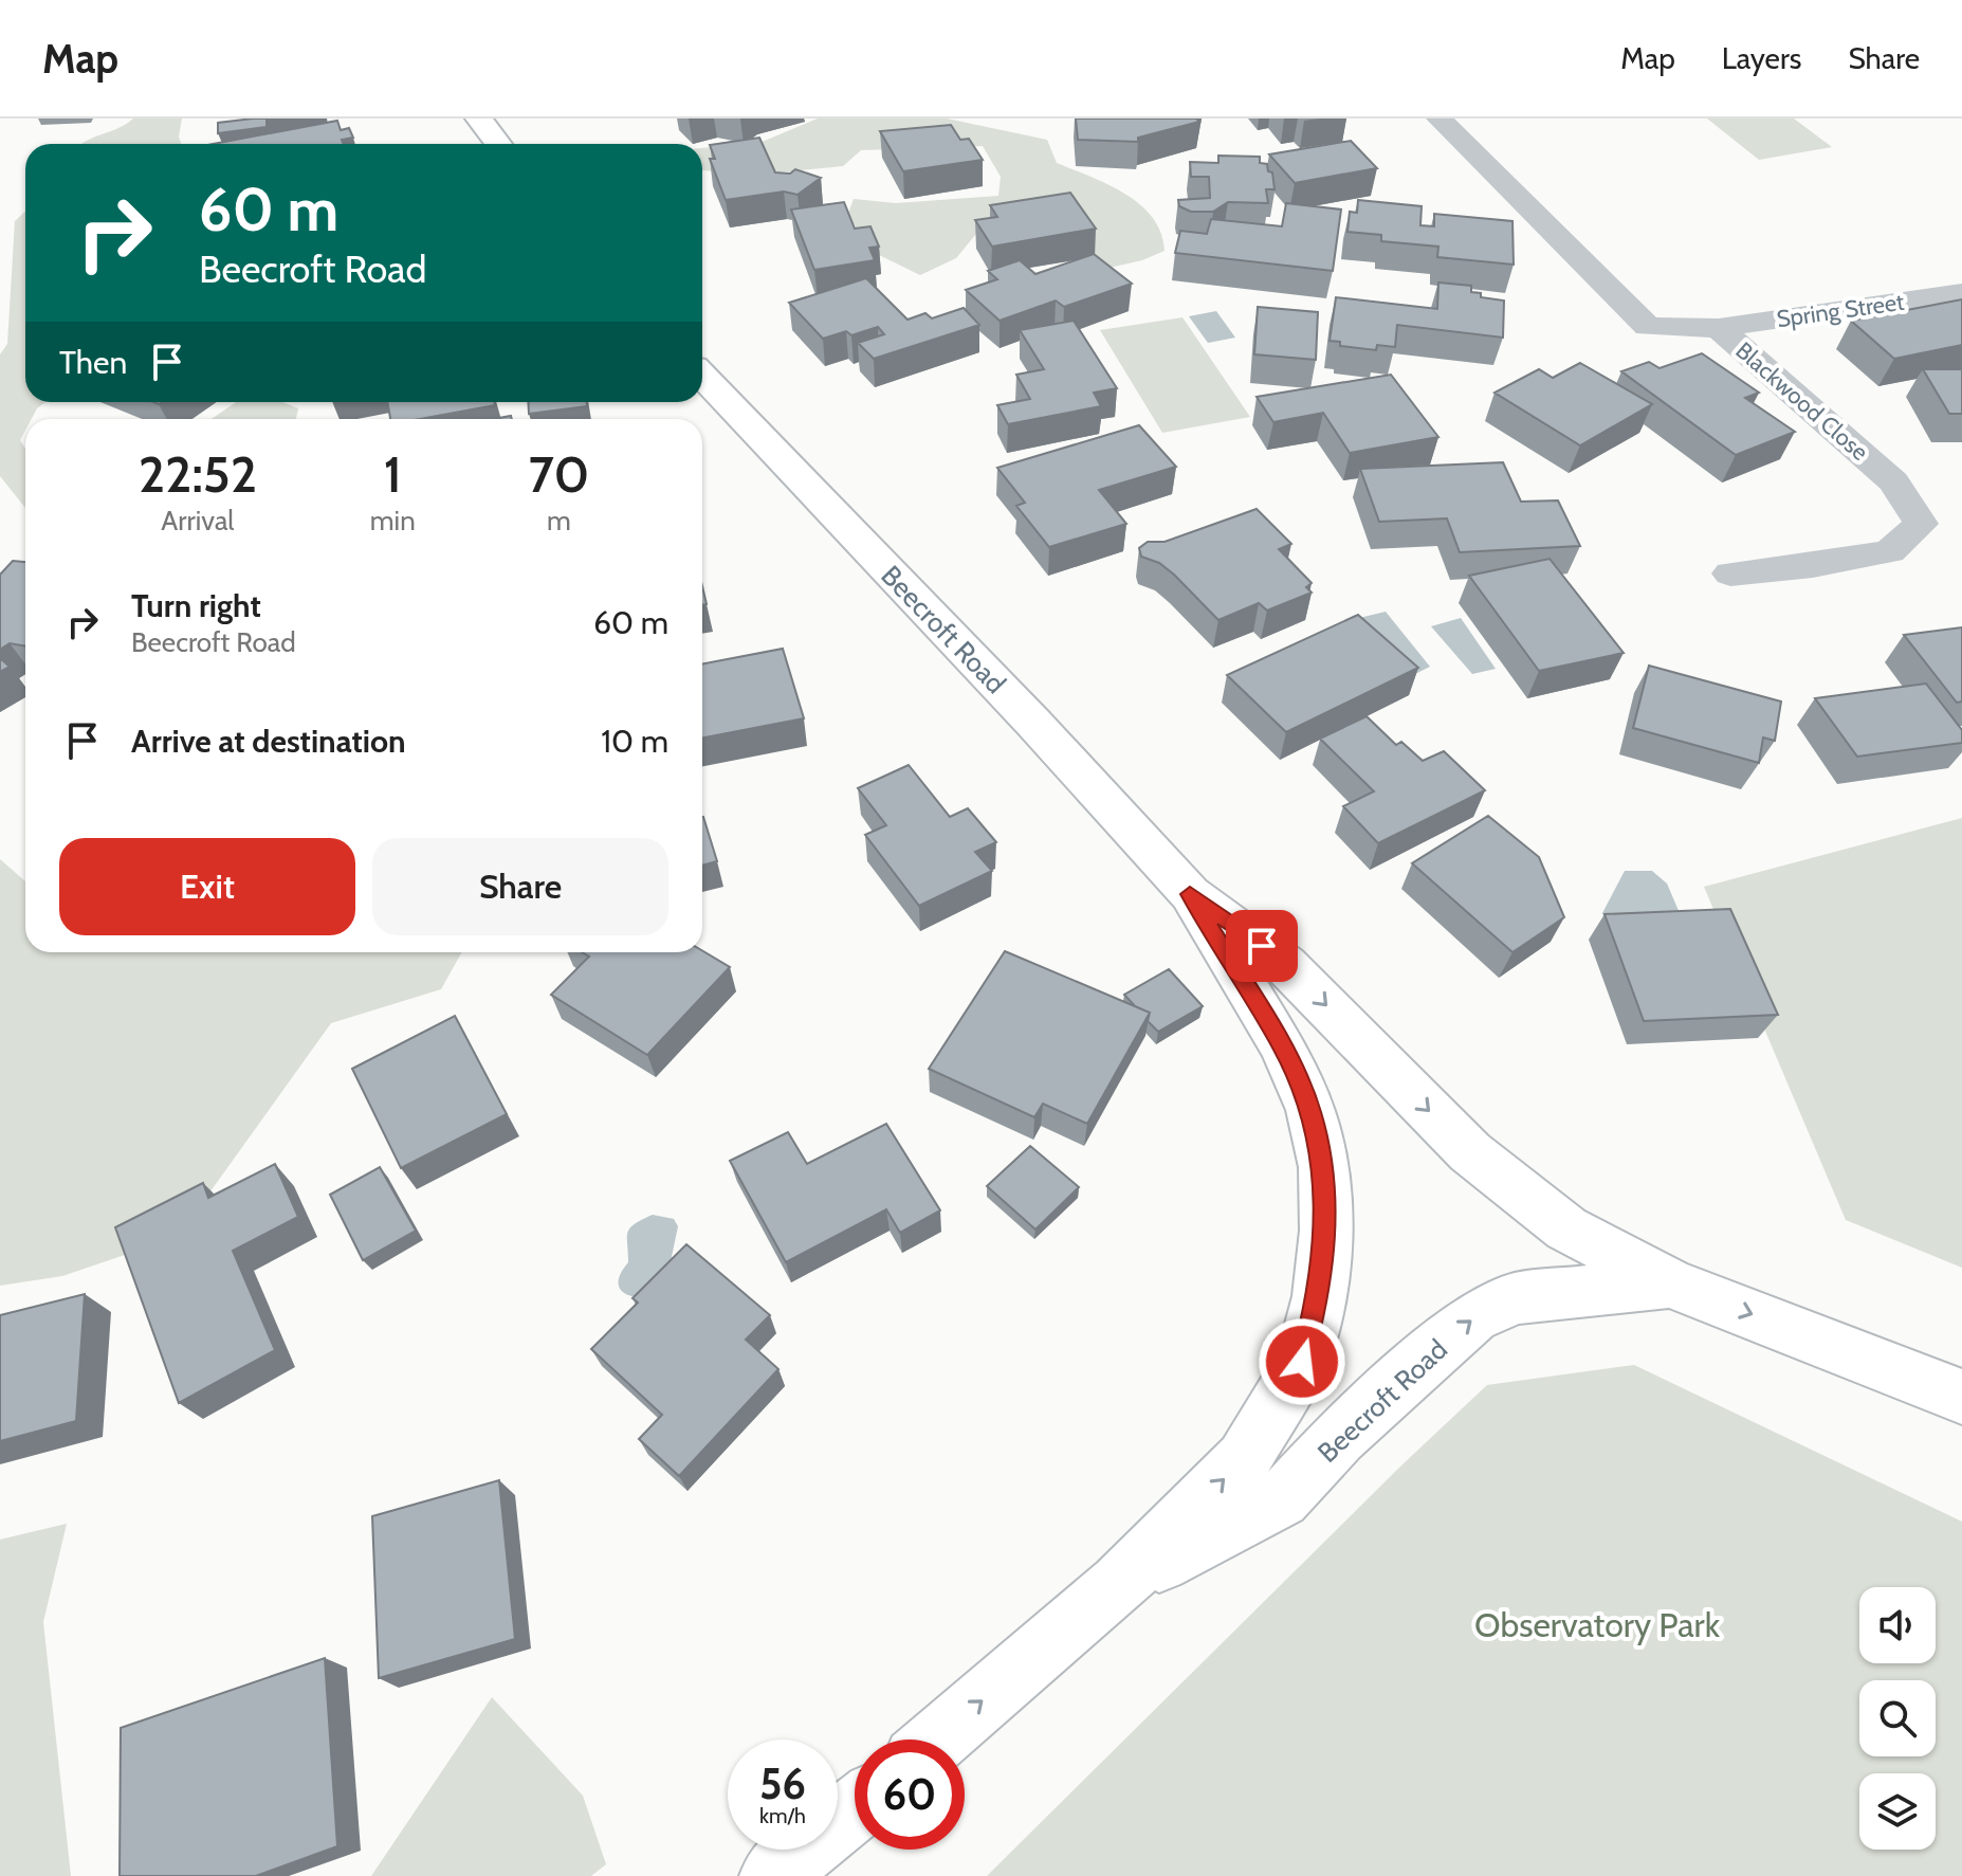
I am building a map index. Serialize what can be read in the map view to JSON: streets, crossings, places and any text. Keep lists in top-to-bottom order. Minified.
{"streets":{"main road":["Beecroft Road"],"street":["Spring Street","Blackwood Close"]},"crossings":[["Spring Street","Blackwood Close"]],"parks":["Observatory Park"],"page":{"header":"Map","nav":["Map","Layers","Share"],"turn":["60 m","Beecroft Road"],"then":"Then","eta":["22:52","Arrival","1","min","70","m"],"list":[{"name":"Turn right","note":"Beecroft Road","value":"60 m"},{"name":"Arrive at destination","value":"10 m"}],"buttons":["Exit","Share"],"speed":"56 km/h","limit":"60"}}
